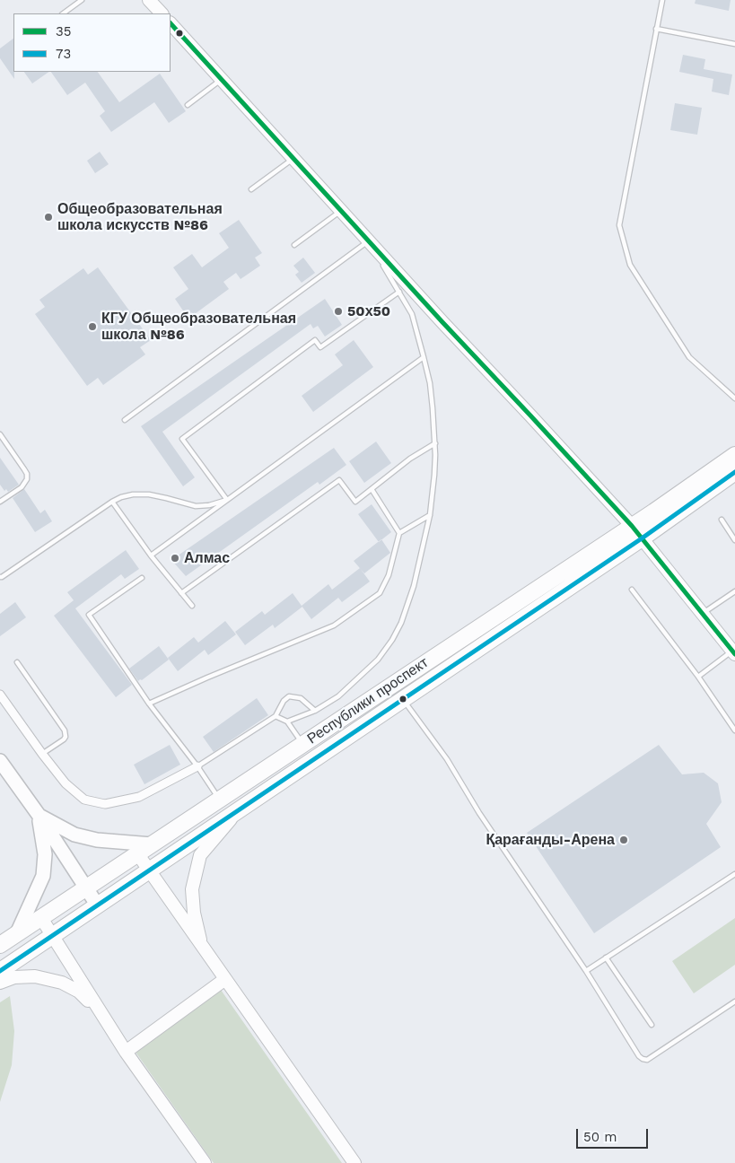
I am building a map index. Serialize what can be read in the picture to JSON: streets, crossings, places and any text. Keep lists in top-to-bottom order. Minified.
{"streets":{"highway":["Республики проспект"]},"places":["Общеобразовательная школа искусств №86","50х50","КГУ Общеобразовательная школа №86","Алмас","Қарағанды-Арена"],"lines":["transit line 35","transit line 73"],"legend":["35","73"],"scale_bar":"50 m"}
